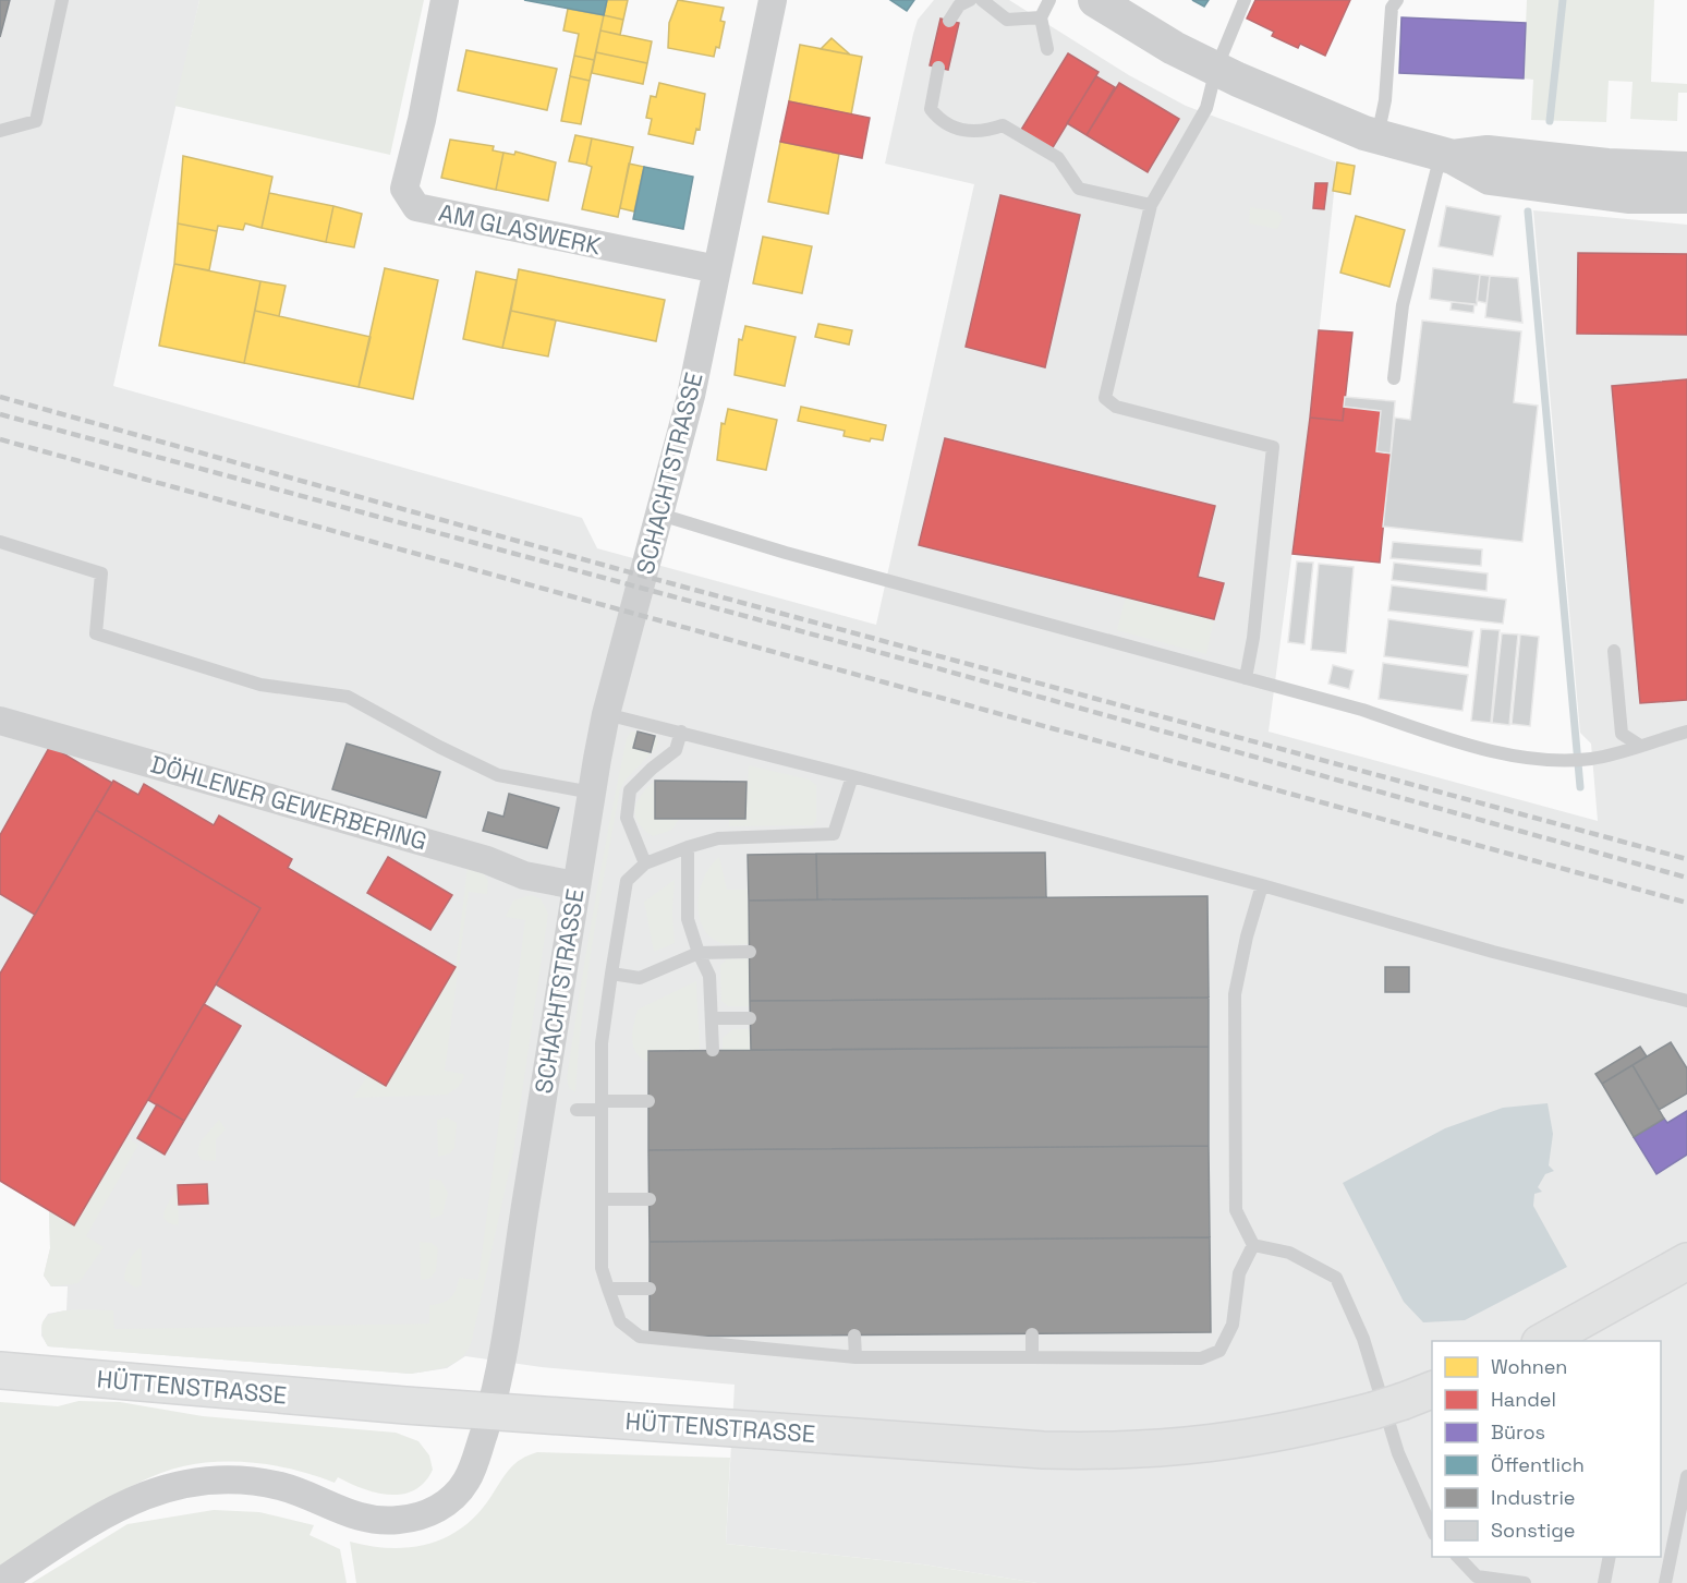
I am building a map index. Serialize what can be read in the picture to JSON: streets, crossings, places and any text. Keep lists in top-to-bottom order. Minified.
{"streets":{"main road":["HÜTTENSTRASSE"],"street":["AM GLASWERK","SCHACHTSTRASSE","DÖHLENER GEWERBERING"]},"crossings":[["AM GLASWERK","SCHACHTSTRASSE"],["SCHACHTSTRASSE","DÖHLENER GEWERBERING"],["SCHACHTSTRASSE","HÜTTENSTRASSE"]],"legend":["Wohnen","Handel","Büros","Öffentlich","Industrie","Sonstige"]}
